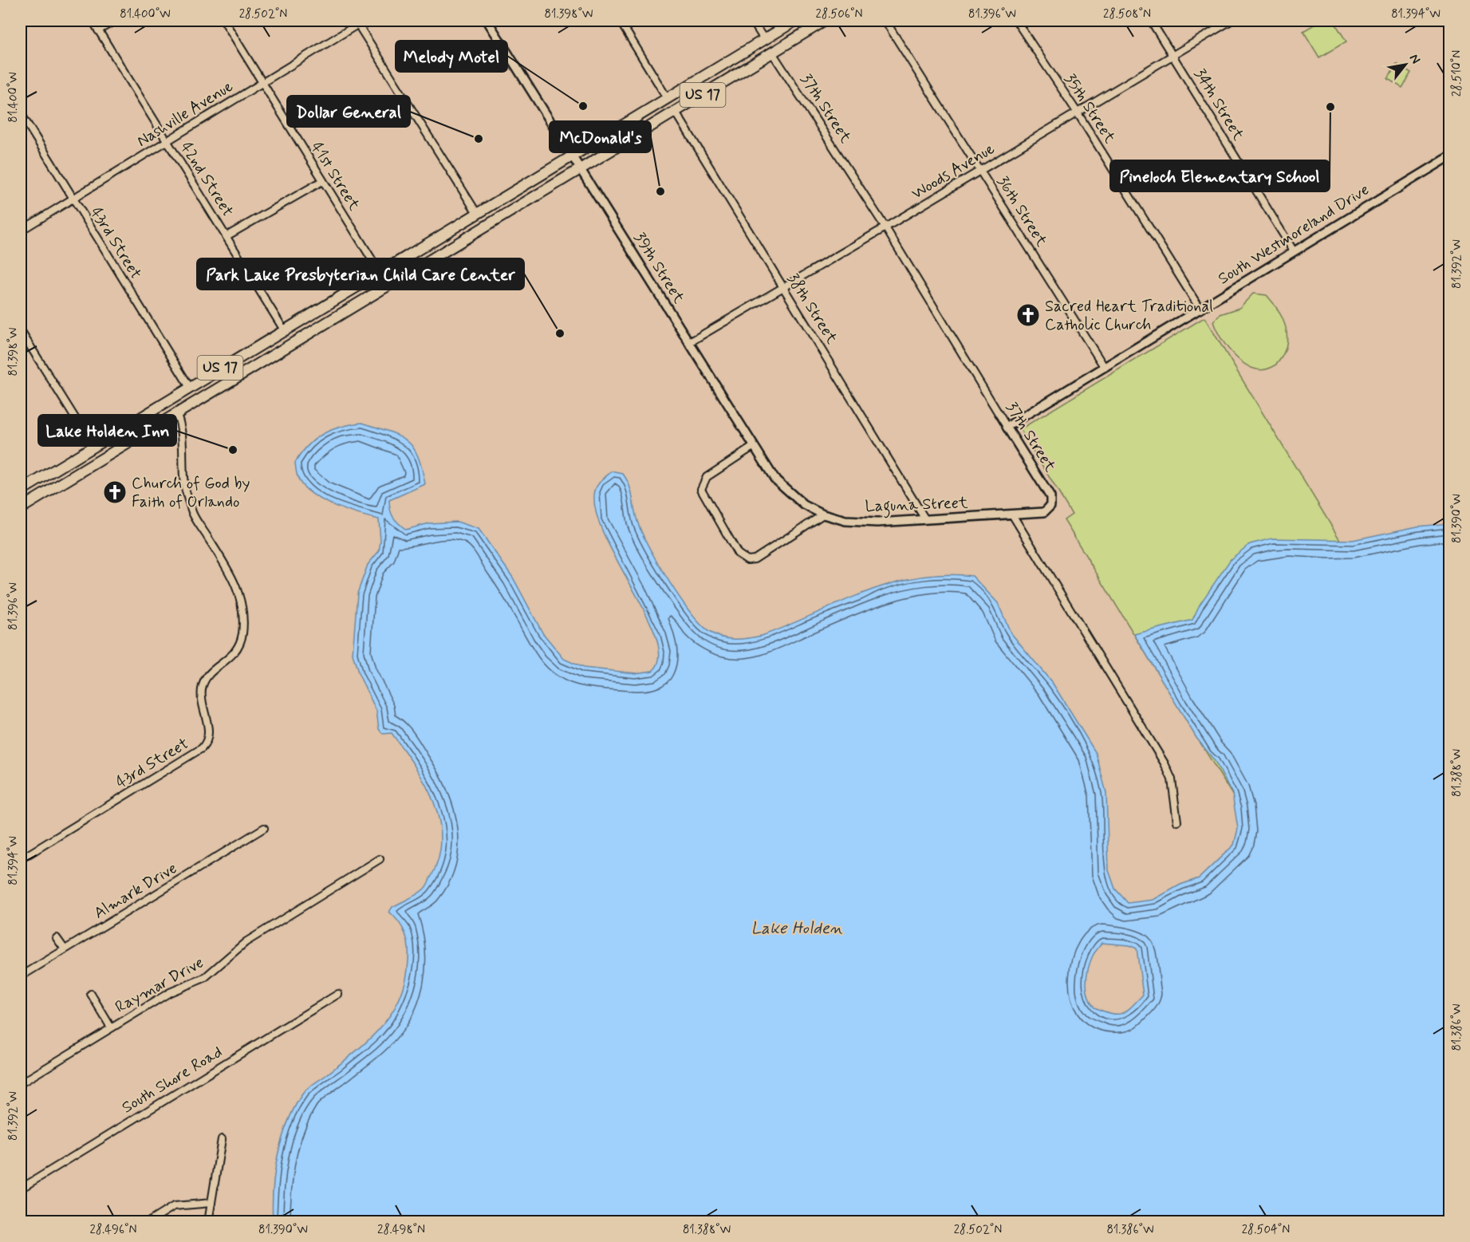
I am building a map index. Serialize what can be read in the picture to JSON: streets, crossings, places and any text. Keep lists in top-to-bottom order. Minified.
{"streets":{"main road":["US 17"],"street":["34th Street","37th Street","35th Street","Nashville Avenue","Woods Avenue","41st Street","42nd Street","36th Street","South Westmoreland Drive","43rd Street","39th Street","38th Street","Laguna Street","Almark Drive","Raymar Drive","South Shore Road"]},"crossings":[["US 17","37th Street"],["US 17","41st Street"],["US 17","42nd Street"],["US 17","43rd Street"],["US 17","39th Street"],["US 17","38th Street"],["34th Street","Woods Avenue"],["34th Street","South Westmoreland Drive"],["37th Street","Woods Avenue"],["37th Street","South Westmoreland Drive"],["37th Street","Laguna Street"],["35th Street","Woods Avenue"],["35th Street","South Westmoreland Drive"],["Nashville Avenue","41st Street"],["Nashville Avenue","42nd Street"],["Nashville Avenue","43rd Street"],["Woods Avenue","36th Street"],["Woods Avenue","39th Street"],["Woods Avenue","38th Street"],["36th Street","South Westmoreland Drive"],["39th Street","Laguna Street"],["38th Street","Laguna Street"]],"water":["Lake Holden"],"places":{"other":["Melody Motel","Pineloch Elementary School","Dollar General","McDonald's","Park Lake Presbyterian Child Care Center","Lake Holden Inn"],"church":["Sacred Heart Traditional Catholic Church","Church of God by Faith of Orlando"]},"north":"top right","coordinates":["81.400°W","28.502°N","81.398°W","28.506°N","81.396°W","28.508°N","81.394°W","28.510°N","81.392°W","81.390°W","81.388°W","81.386°W","28.496°N","28.498°N","28.504°N"]}
